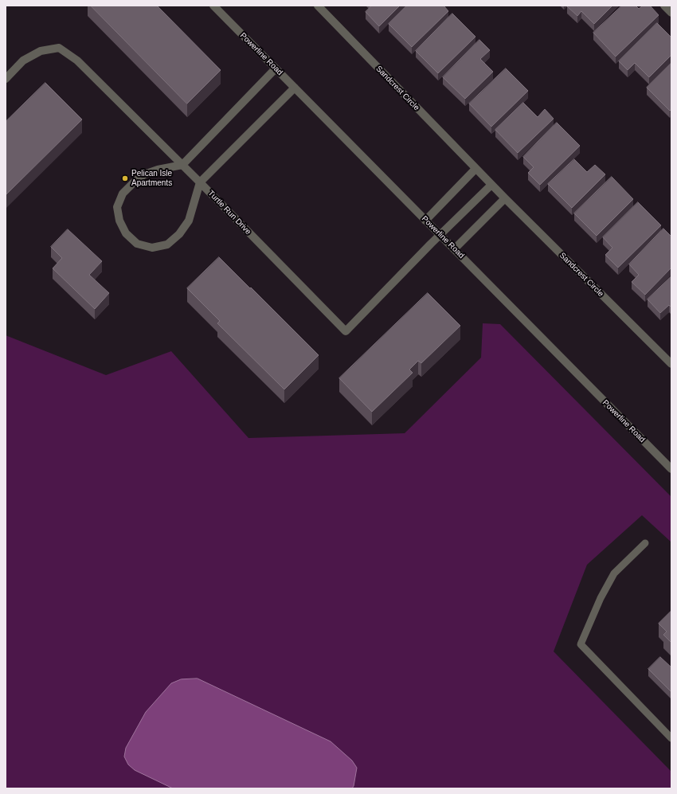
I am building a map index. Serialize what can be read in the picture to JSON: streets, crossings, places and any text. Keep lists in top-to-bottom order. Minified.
{"streets":{"street":["Powerline Road","Sandcrest Circle","Turtle Run Drive"]},"crossings":[["Powerline Road","Turtle Run Drive"]],"places":["Pelican Isle Apartments"]}
